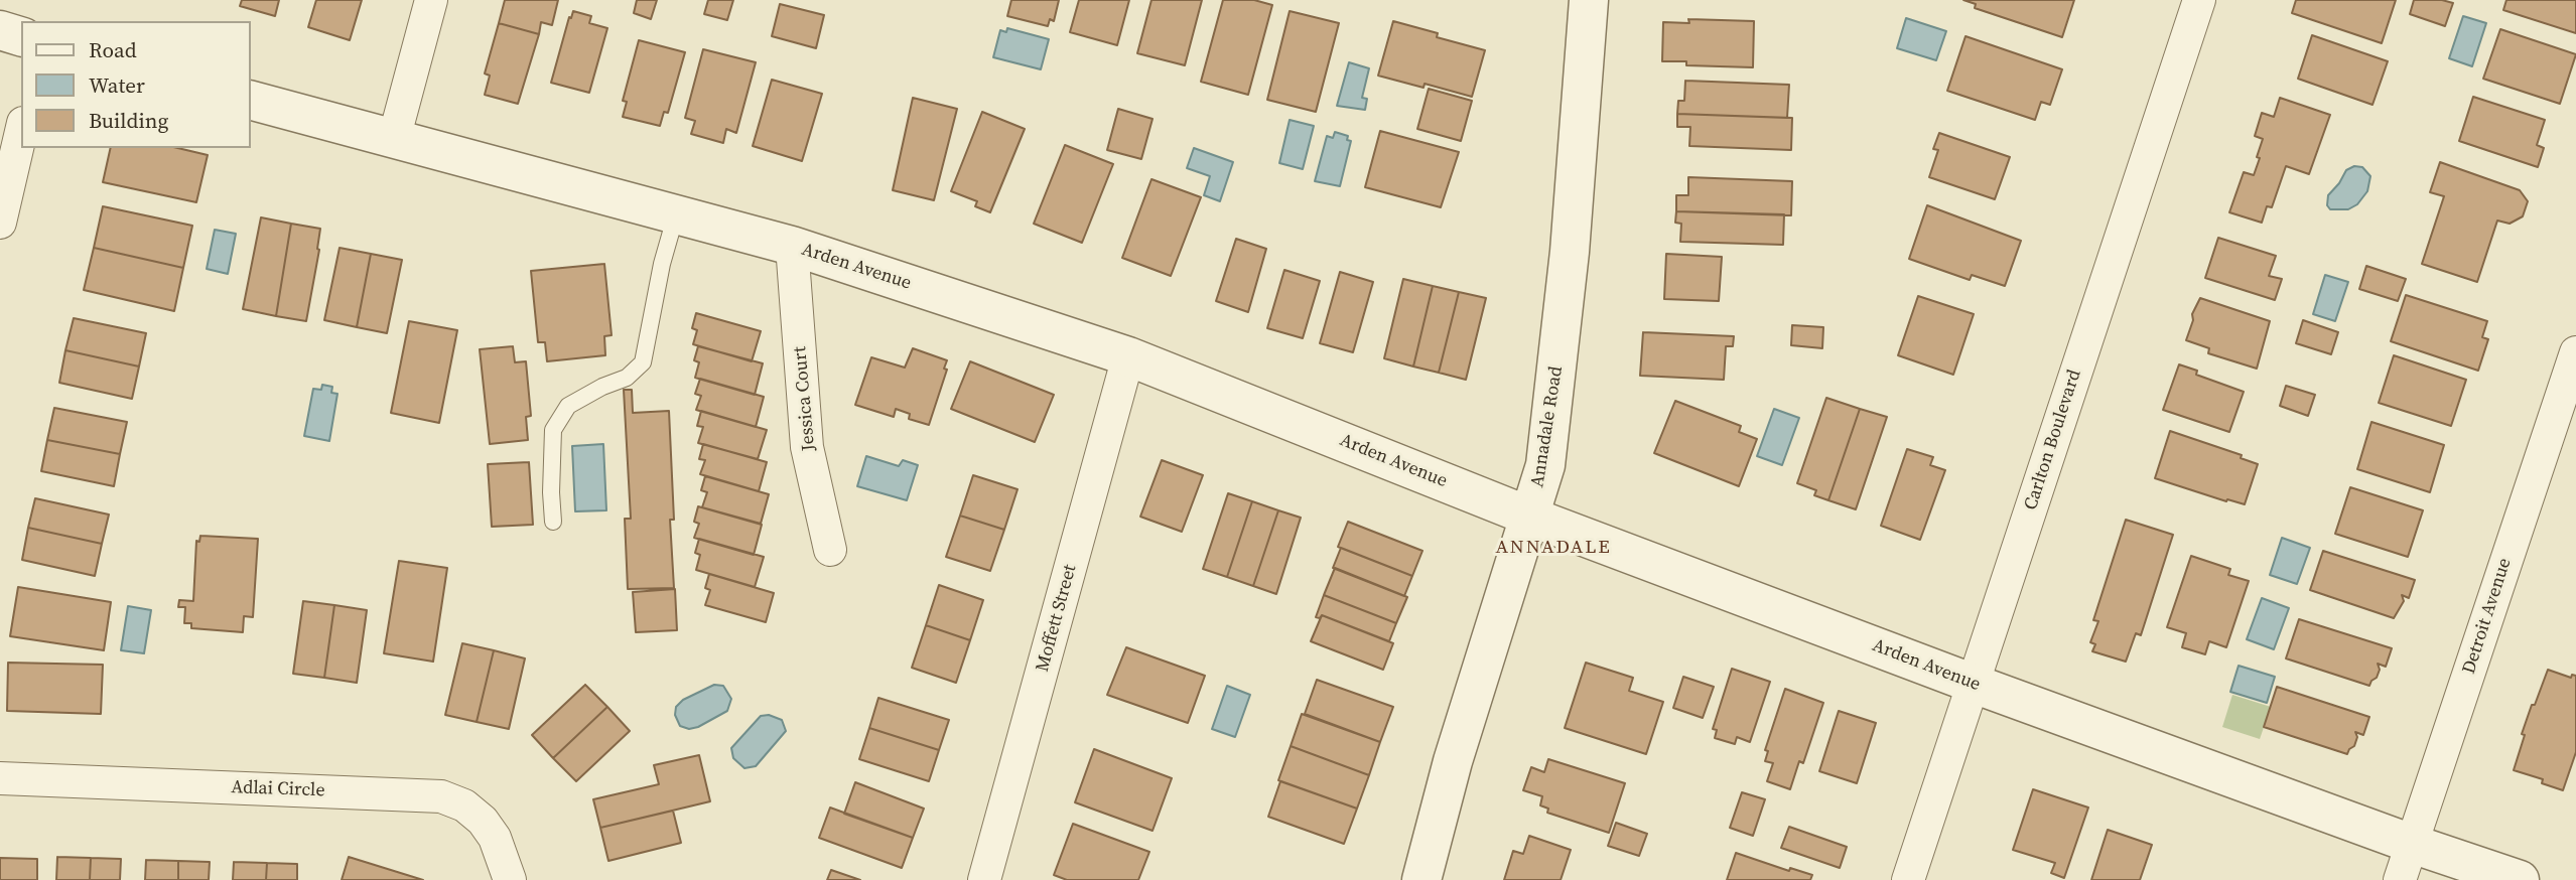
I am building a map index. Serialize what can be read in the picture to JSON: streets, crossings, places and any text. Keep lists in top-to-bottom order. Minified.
{"streets":{"street":["Arden Avenue","Jessica Court","Annadale Road","Carlton Boulevard","Detroit Avenue","Moffett Street","Adlai Circle"]},"crossings":[["Arden Avenue","Jessica Court"],["Arden Avenue","Annadale Road"],["Arden Avenue","Carlton Boulevard"],["Arden Avenue","Detroit Avenue"],["Arden Avenue","Moffett Street"]],"districts":["ANNADALE"],"legend":["Road","Water","Building"]}
